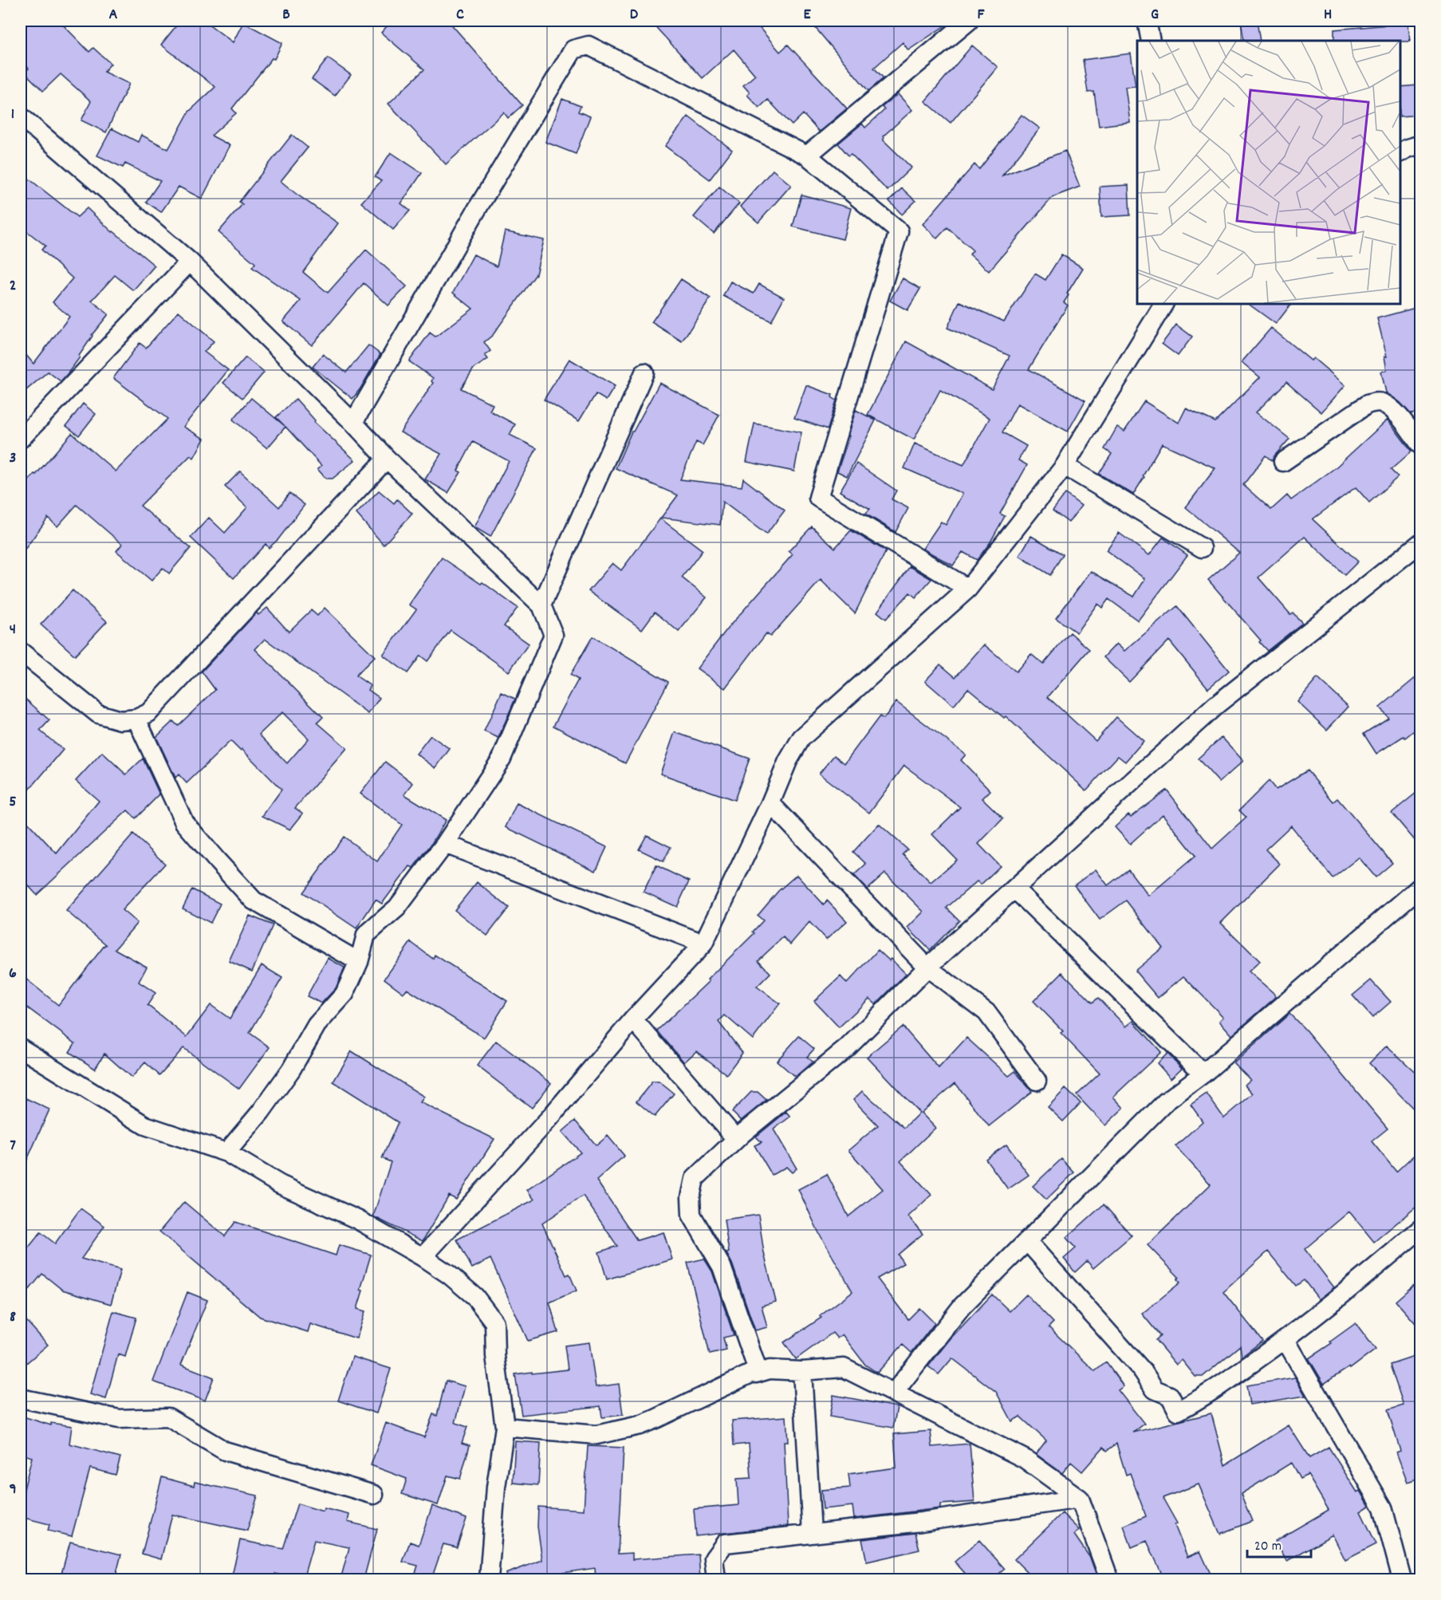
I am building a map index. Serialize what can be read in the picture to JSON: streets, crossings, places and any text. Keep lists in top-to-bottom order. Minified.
{"scale_bar":"20 m","grid":{"columns":["A","B","C","D","E","F","G","H"],"rows":["1","2","3","4","5","6","7","8","9"]}}
